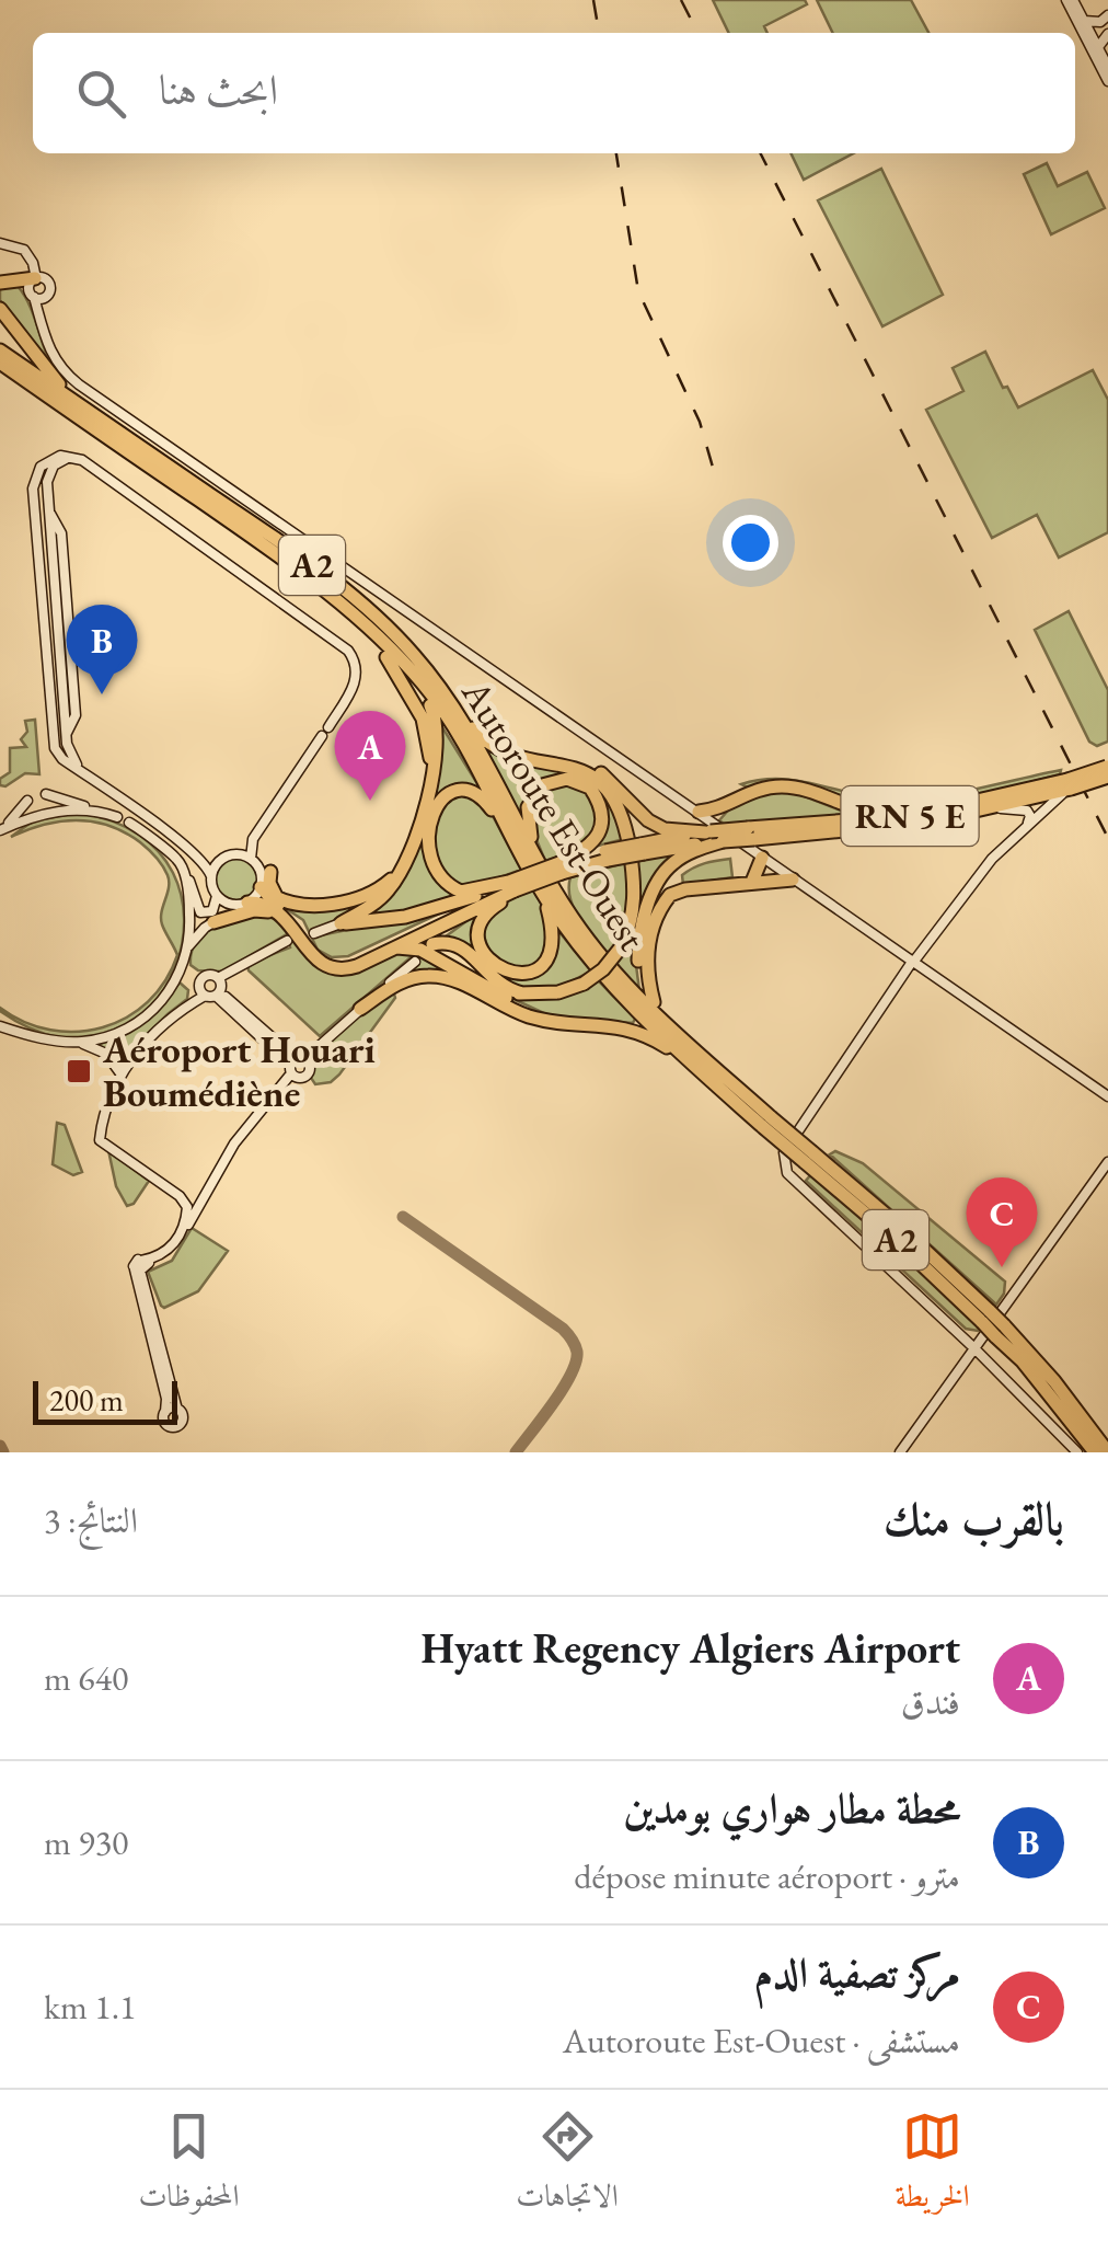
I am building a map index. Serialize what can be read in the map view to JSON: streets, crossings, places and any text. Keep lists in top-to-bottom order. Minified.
{"streets":{"highway":["A2","Autoroute Est-Ouest","RN 5 E"]},"places":{"transit":["Aéroport Houari Boumédiène"]},"scale_bar":"200 m","page":{"search":"ابحث هنا","pins":["B","A","C"],"scale":"200 m","heading":["بالقرب منك","النتائج: 3"],"list":[{"mark":"A","name":"Hyatt Regency Algiers Airport","note":"فندق","value":"640 m"},{"mark":"B","name":"محطة مطار هواري بومدين","note":"مترو · dépose minute aéroport","value":"930 m"},{"mark":"C","name":"مركز تصفية الدم","note":"مستشفى · Autoroute Est-Ouest","value":"1.1 km"}],"nav":["الخريطة","الاتجاهات","المحفوظات"]}}
